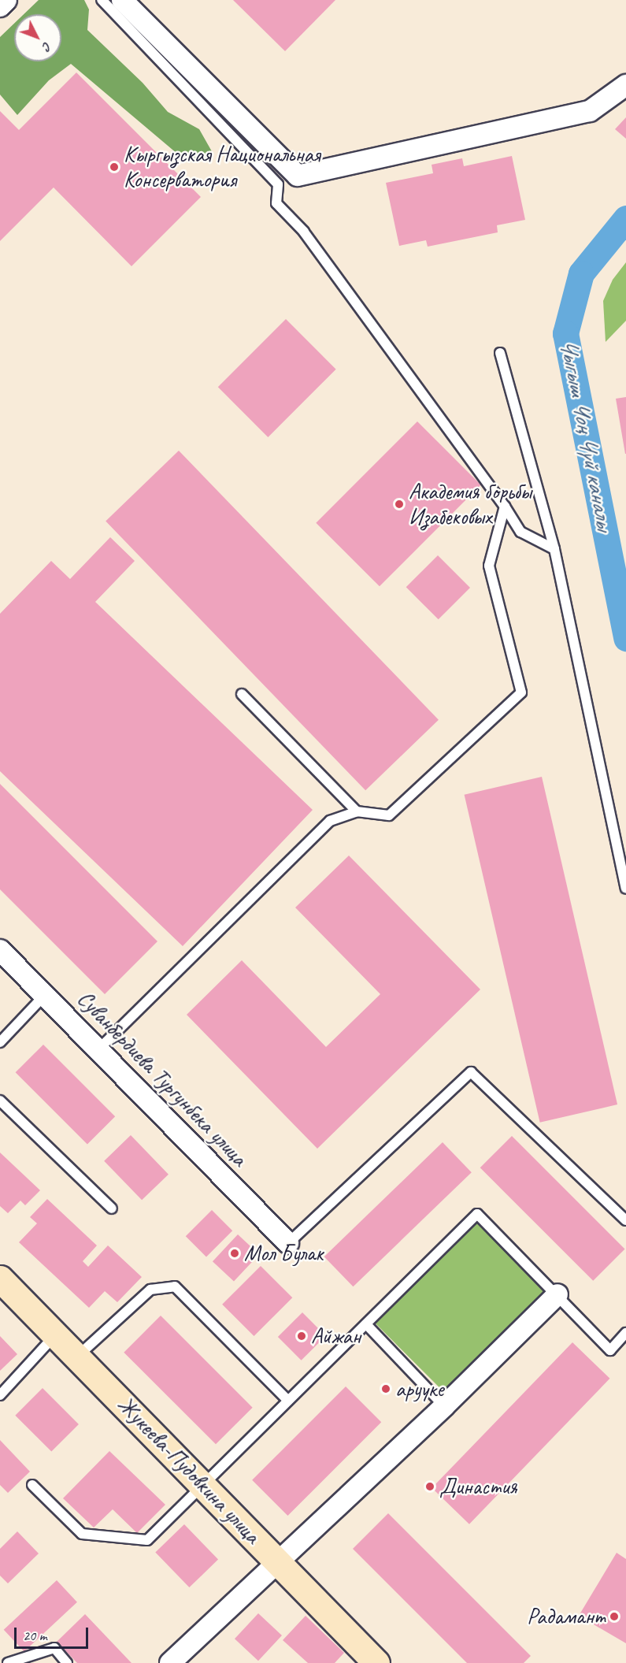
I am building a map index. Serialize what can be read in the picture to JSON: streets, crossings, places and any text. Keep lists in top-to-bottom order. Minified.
{"streets":{"main road":["Жукеева-Пудовкина улица"],"street":["Суванбердиева Тургунбека улица"]},"water":["Чыгыш Чоң Чүй каналы"],"places":["Кыргызская Национальная Консерватория","Академия борьбы Изабековых","Мол Булак","Айжан","арууке","Династия","Радамант"],"scale_bar":"20 m","north":"bottom right"}
